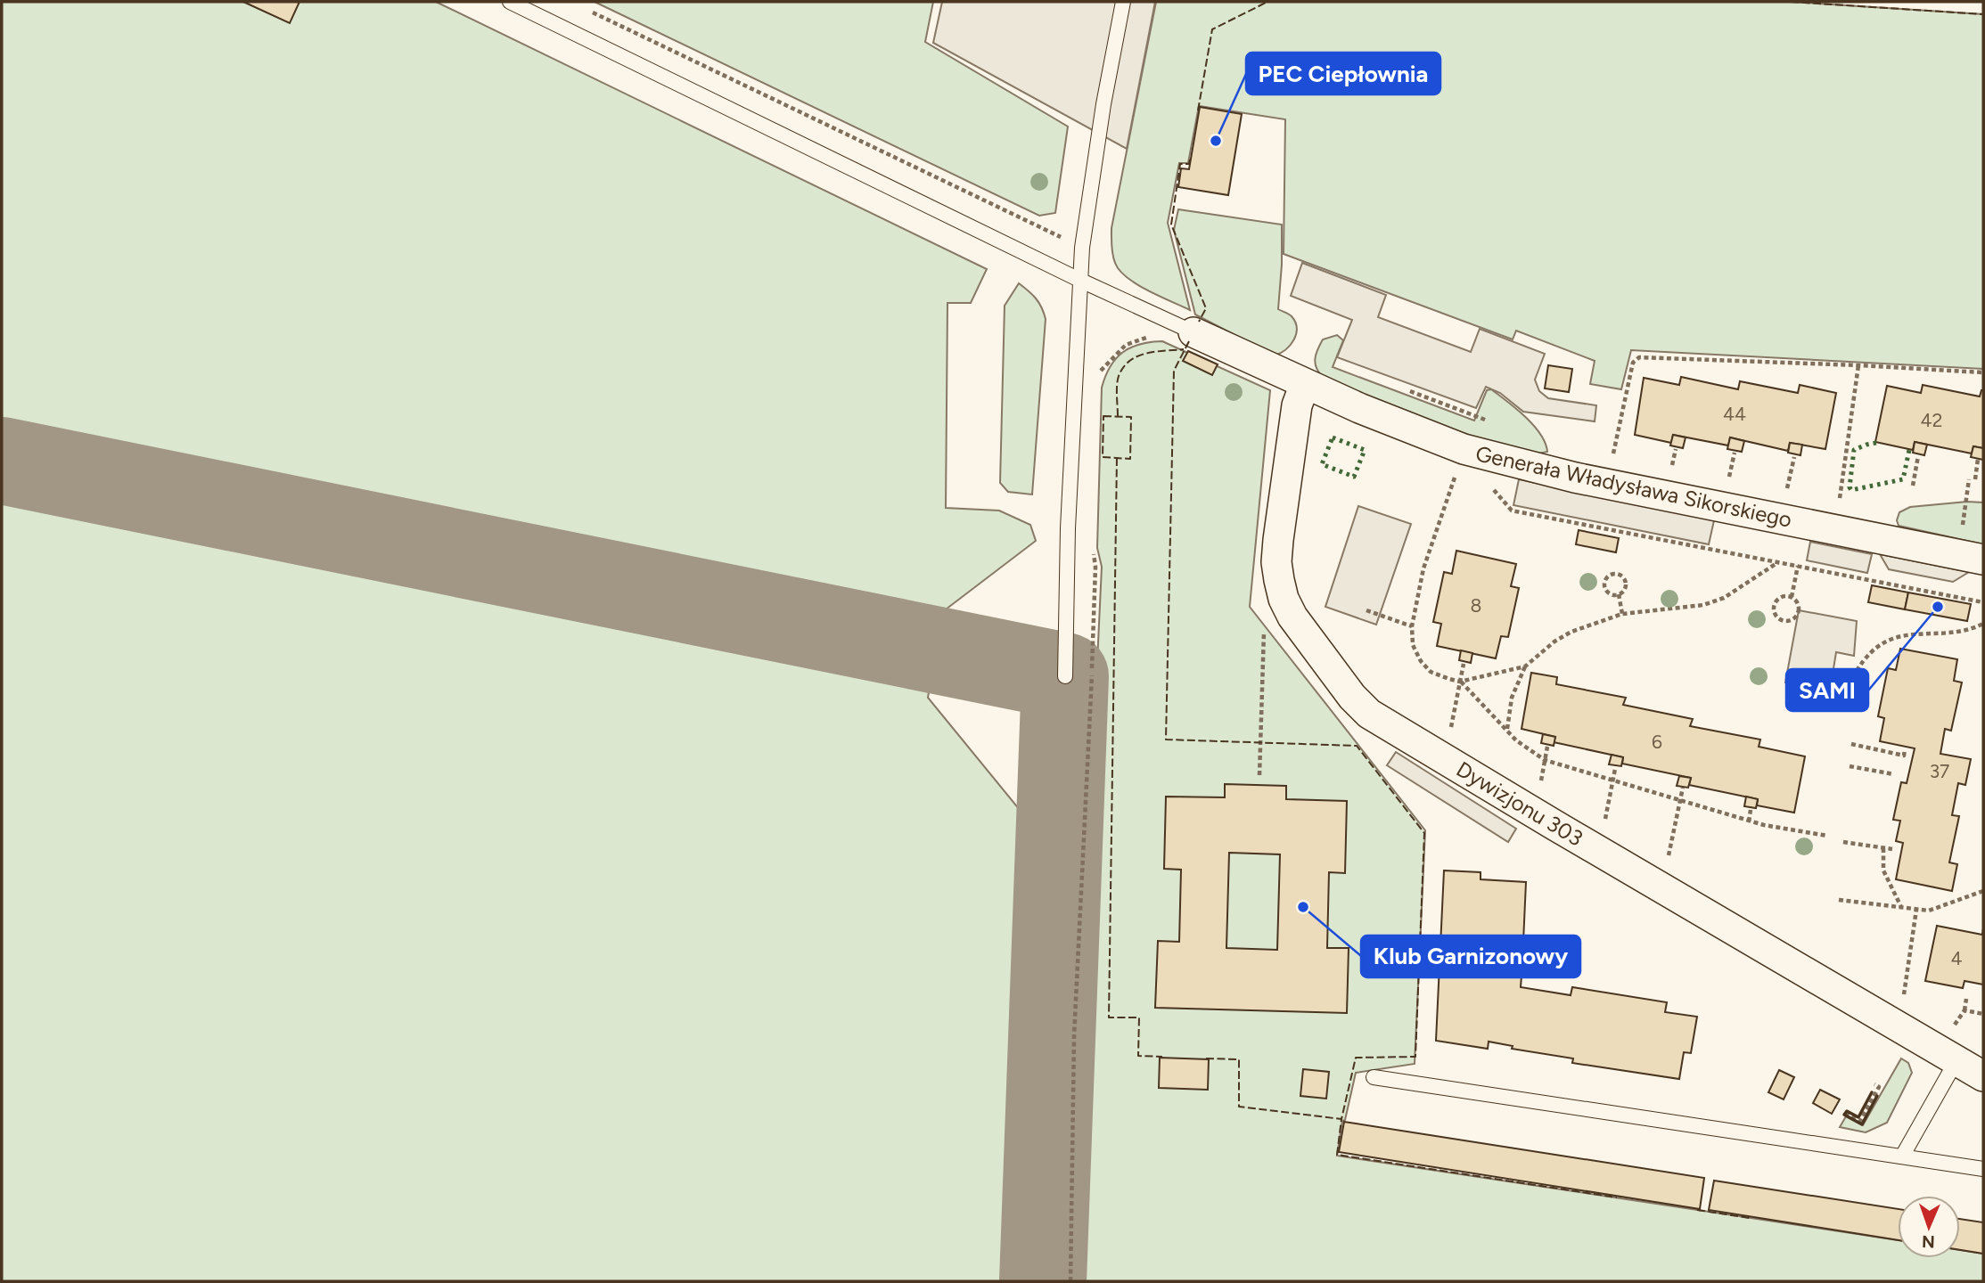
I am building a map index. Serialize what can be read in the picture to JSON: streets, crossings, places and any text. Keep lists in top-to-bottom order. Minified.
{"streets":{"street":["Generała Władysława Sikorskiego","Dywizjonu 303"]},"crossings":[["Generała Władysława Sikorskiego","Dywizjonu 303"]],"places":["PEC Ciepłownia","SAMI","Klub Garnizonowy"],"house_numbers":["44","42","8","6","37","4"],"north":"bottom"}
